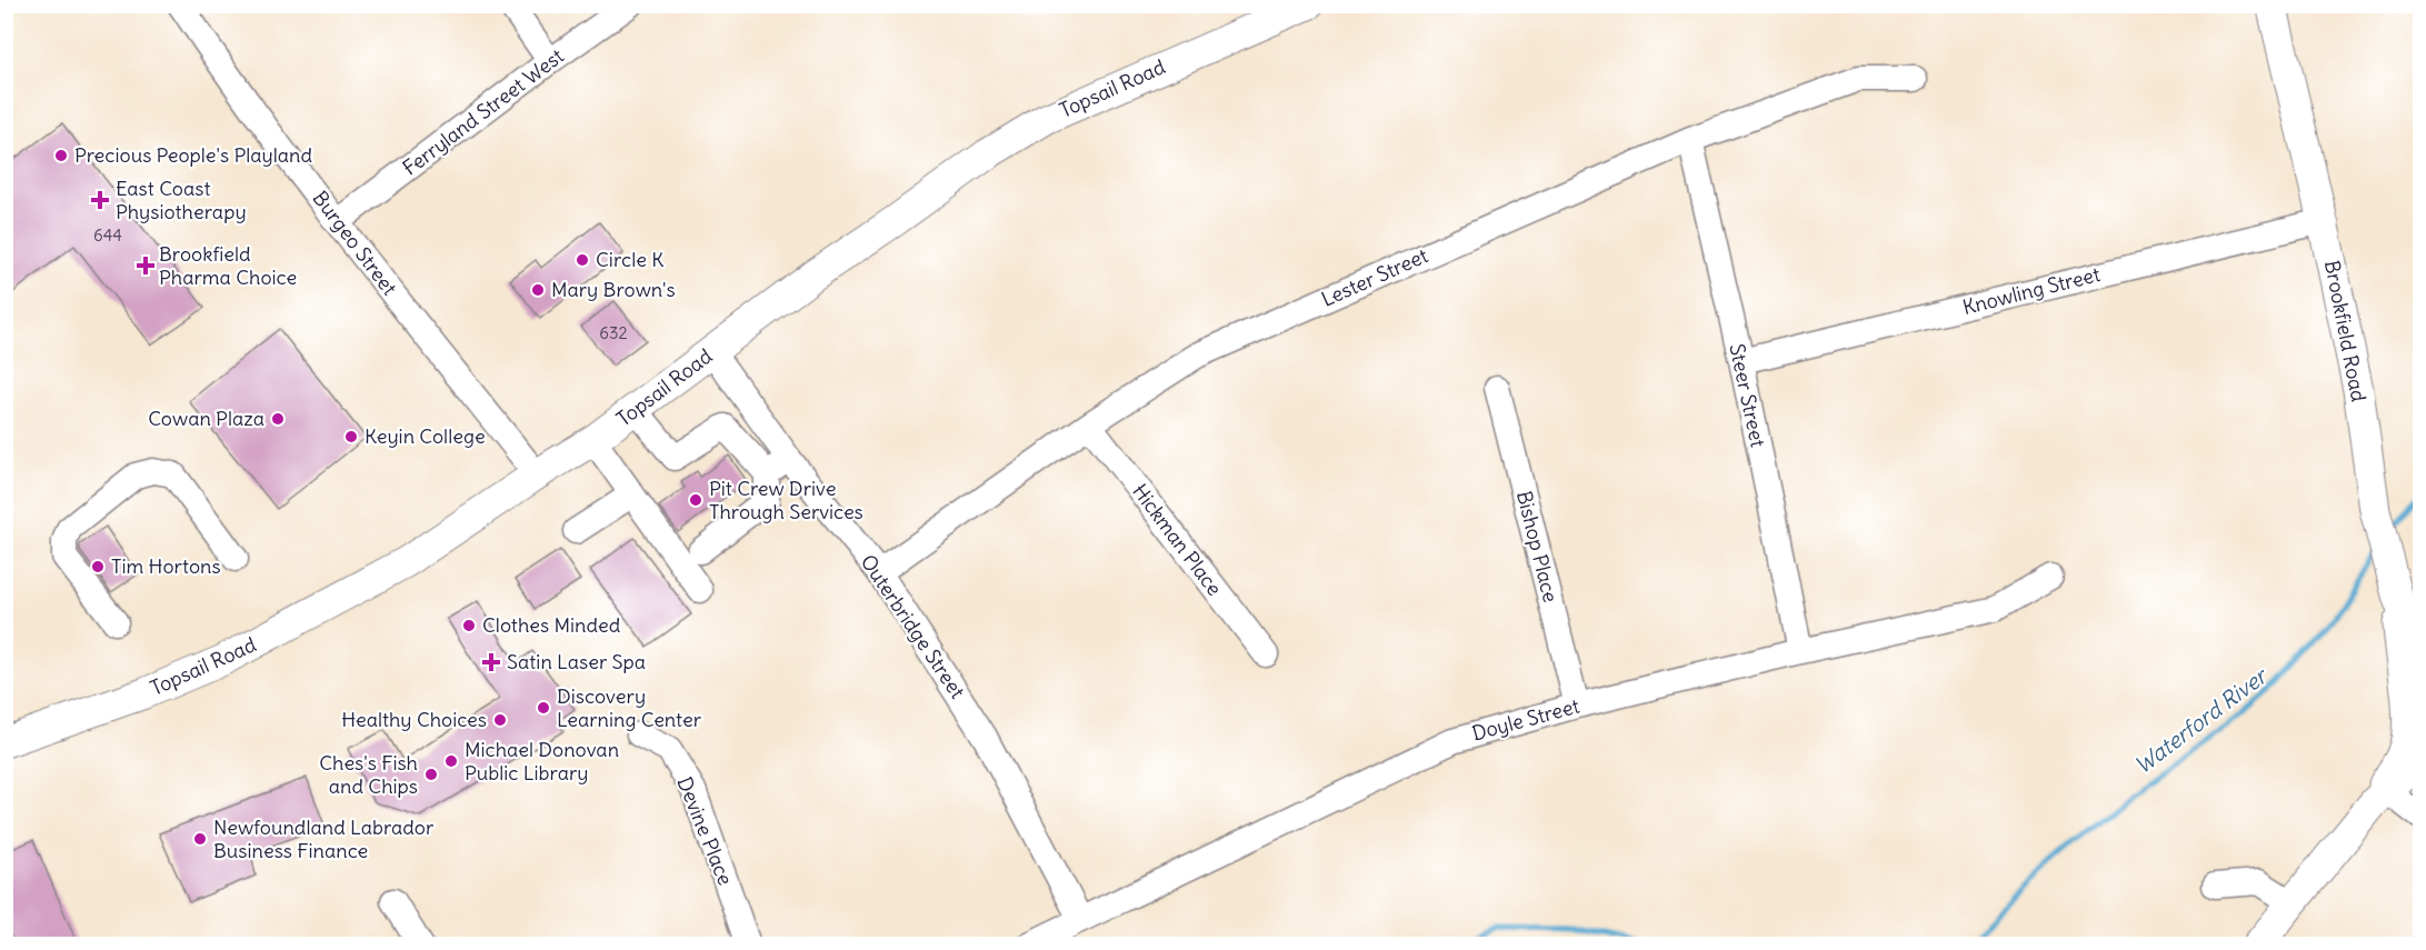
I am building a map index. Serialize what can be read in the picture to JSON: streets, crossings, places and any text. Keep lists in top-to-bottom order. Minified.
{"streets":{"main road":["Topsail Road","Brookfield Road"],"street":["Ferryland Street West","Burgeo Street","Lester Street","Knowling Street","Steer Street","Hickman Place","Bishop Place","Outerbridge Street","Doyle Street","Devine Place"]},"crossings":[["Topsail Road","Burgeo Street"],["Topsail Road","Outerbridge Street"],["Ferryland Street West","Burgeo Street"],["Lester Street","Steer Street"],["Lester Street","Hickman Place"],["Lester Street","Outerbridge Street"],["Knowling Street","Brookfield Road"],["Knowling Street","Steer Street"],["Steer Street","Doyle Street"],["Bishop Place","Doyle Street"],["Outerbridge Street","Doyle Street"]],"water":["Waterford River"],"places":{"other":["Precious People's Playland","Circle K","Mary Brown's","Cowan Plaza","Keyin College","Pit Crew Drive Through Services","Tim Hortons","Clothes Minded","Discovery Learning Center","Healthy Choices","Michael Donovan Public Library","Ches's Fish and Chips","Newfoundland Labrador Business Finance"],"health":["East Coast Physiotherapy","Brookfield Pharma Choice","Satin Laser Spa"]},"house_numbers":["644","632"]}
